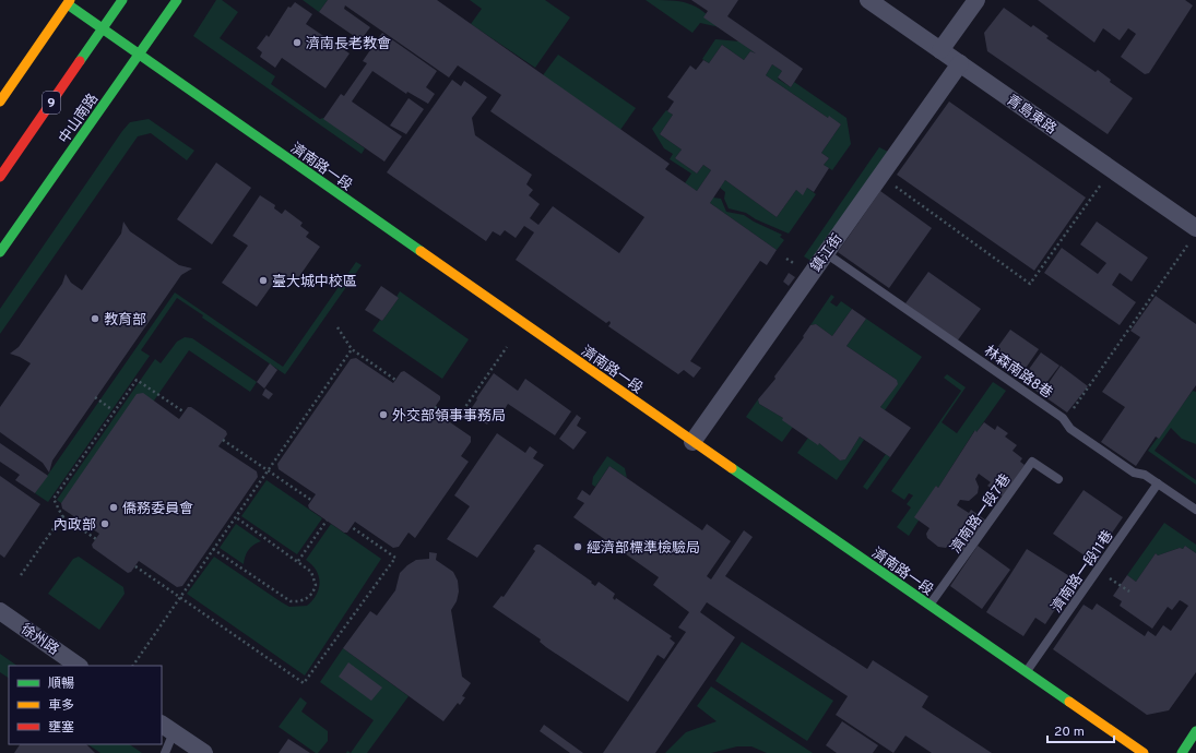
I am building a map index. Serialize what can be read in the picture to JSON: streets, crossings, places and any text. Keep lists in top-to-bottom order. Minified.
{"streets":{"street":["9","青島東路","中山南路","濟南路一段","鎮江街","徐州路"],"lane":["林森南路8巷","濟南路一段7巷","濟南路一段11巷"]},"crossings":[["9","濟南路一段"],["青島東路","鎮江街"],["中山南路","濟南路一段"],["濟南路一段","鎮江街"],["濟南路一段","濟南路一段7巷"],["濟南路一段","濟南路一段11巷"],["鎮江街","林森南路8巷"],["林森南路8巷","濟南路一段11巷"]],"places":["濟南長老教會","臺大城中校區","教育部","外交部領事事務局","僑務委員會","內政部","經濟部標準檢驗局"],"legend":["順暢","車多","壅塞"],"scale_bar":"20 m"}
